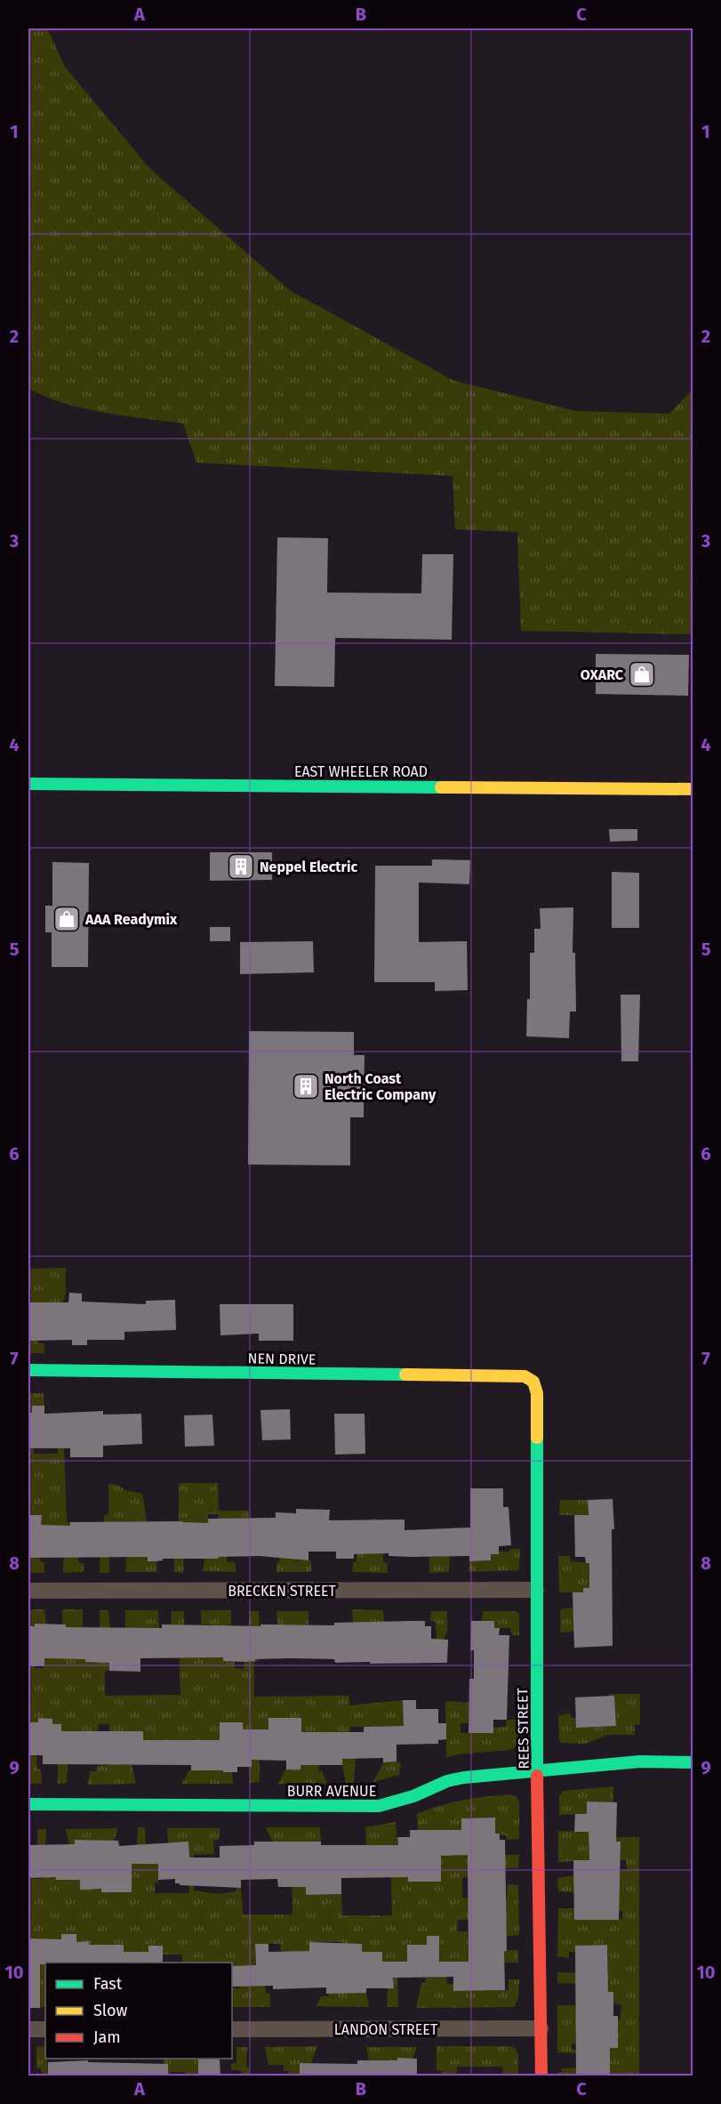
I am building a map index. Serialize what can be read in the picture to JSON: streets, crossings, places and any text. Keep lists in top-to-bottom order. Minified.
{"streets":{"street":["EAST WHEELER ROAD","NEN DRIVE","BRECKEN STREET","REES STREET","BURR AVENUE","LANDON STREET"]},"crossings":[["NEN DRIVE","REES STREET"],["BRECKEN STREET","REES STREET"],["REES STREET","BURR AVENUE"],["REES STREET","LANDON STREET"]],"places":{"shop":["OXARC","AAA Readymix"],"building":["Neppel Electric","North Coast Electric Company"]},"legend":["Fast","Slow","Jam"],"grid":{"columns":["A","B","C"],"rows":["1","2","3","4","5","6","7","8","9","10"]}}
